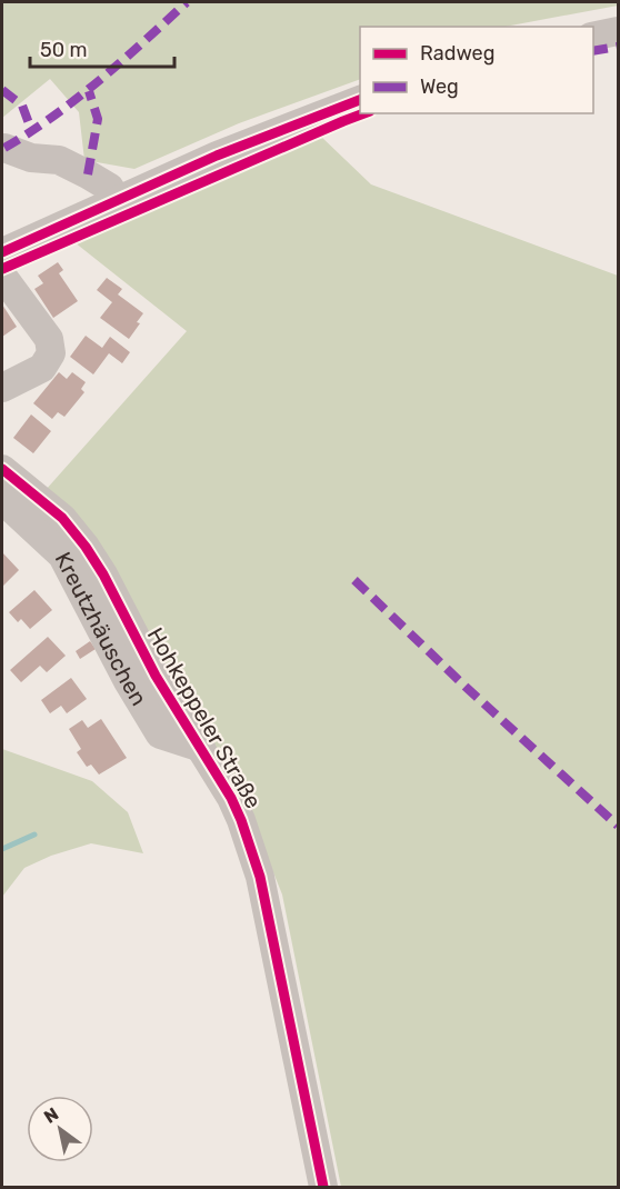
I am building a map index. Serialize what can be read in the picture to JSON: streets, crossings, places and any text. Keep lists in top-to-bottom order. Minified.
{"streets":{"street":["Kreutzhäuschen","Hohkeppeler Straße"]},"crossings":[["Kreutzhäuschen","Hohkeppeler Straße"]],"legend":["Radweg","Weg"],"scale_bar":"50 m","north":"top left"}
